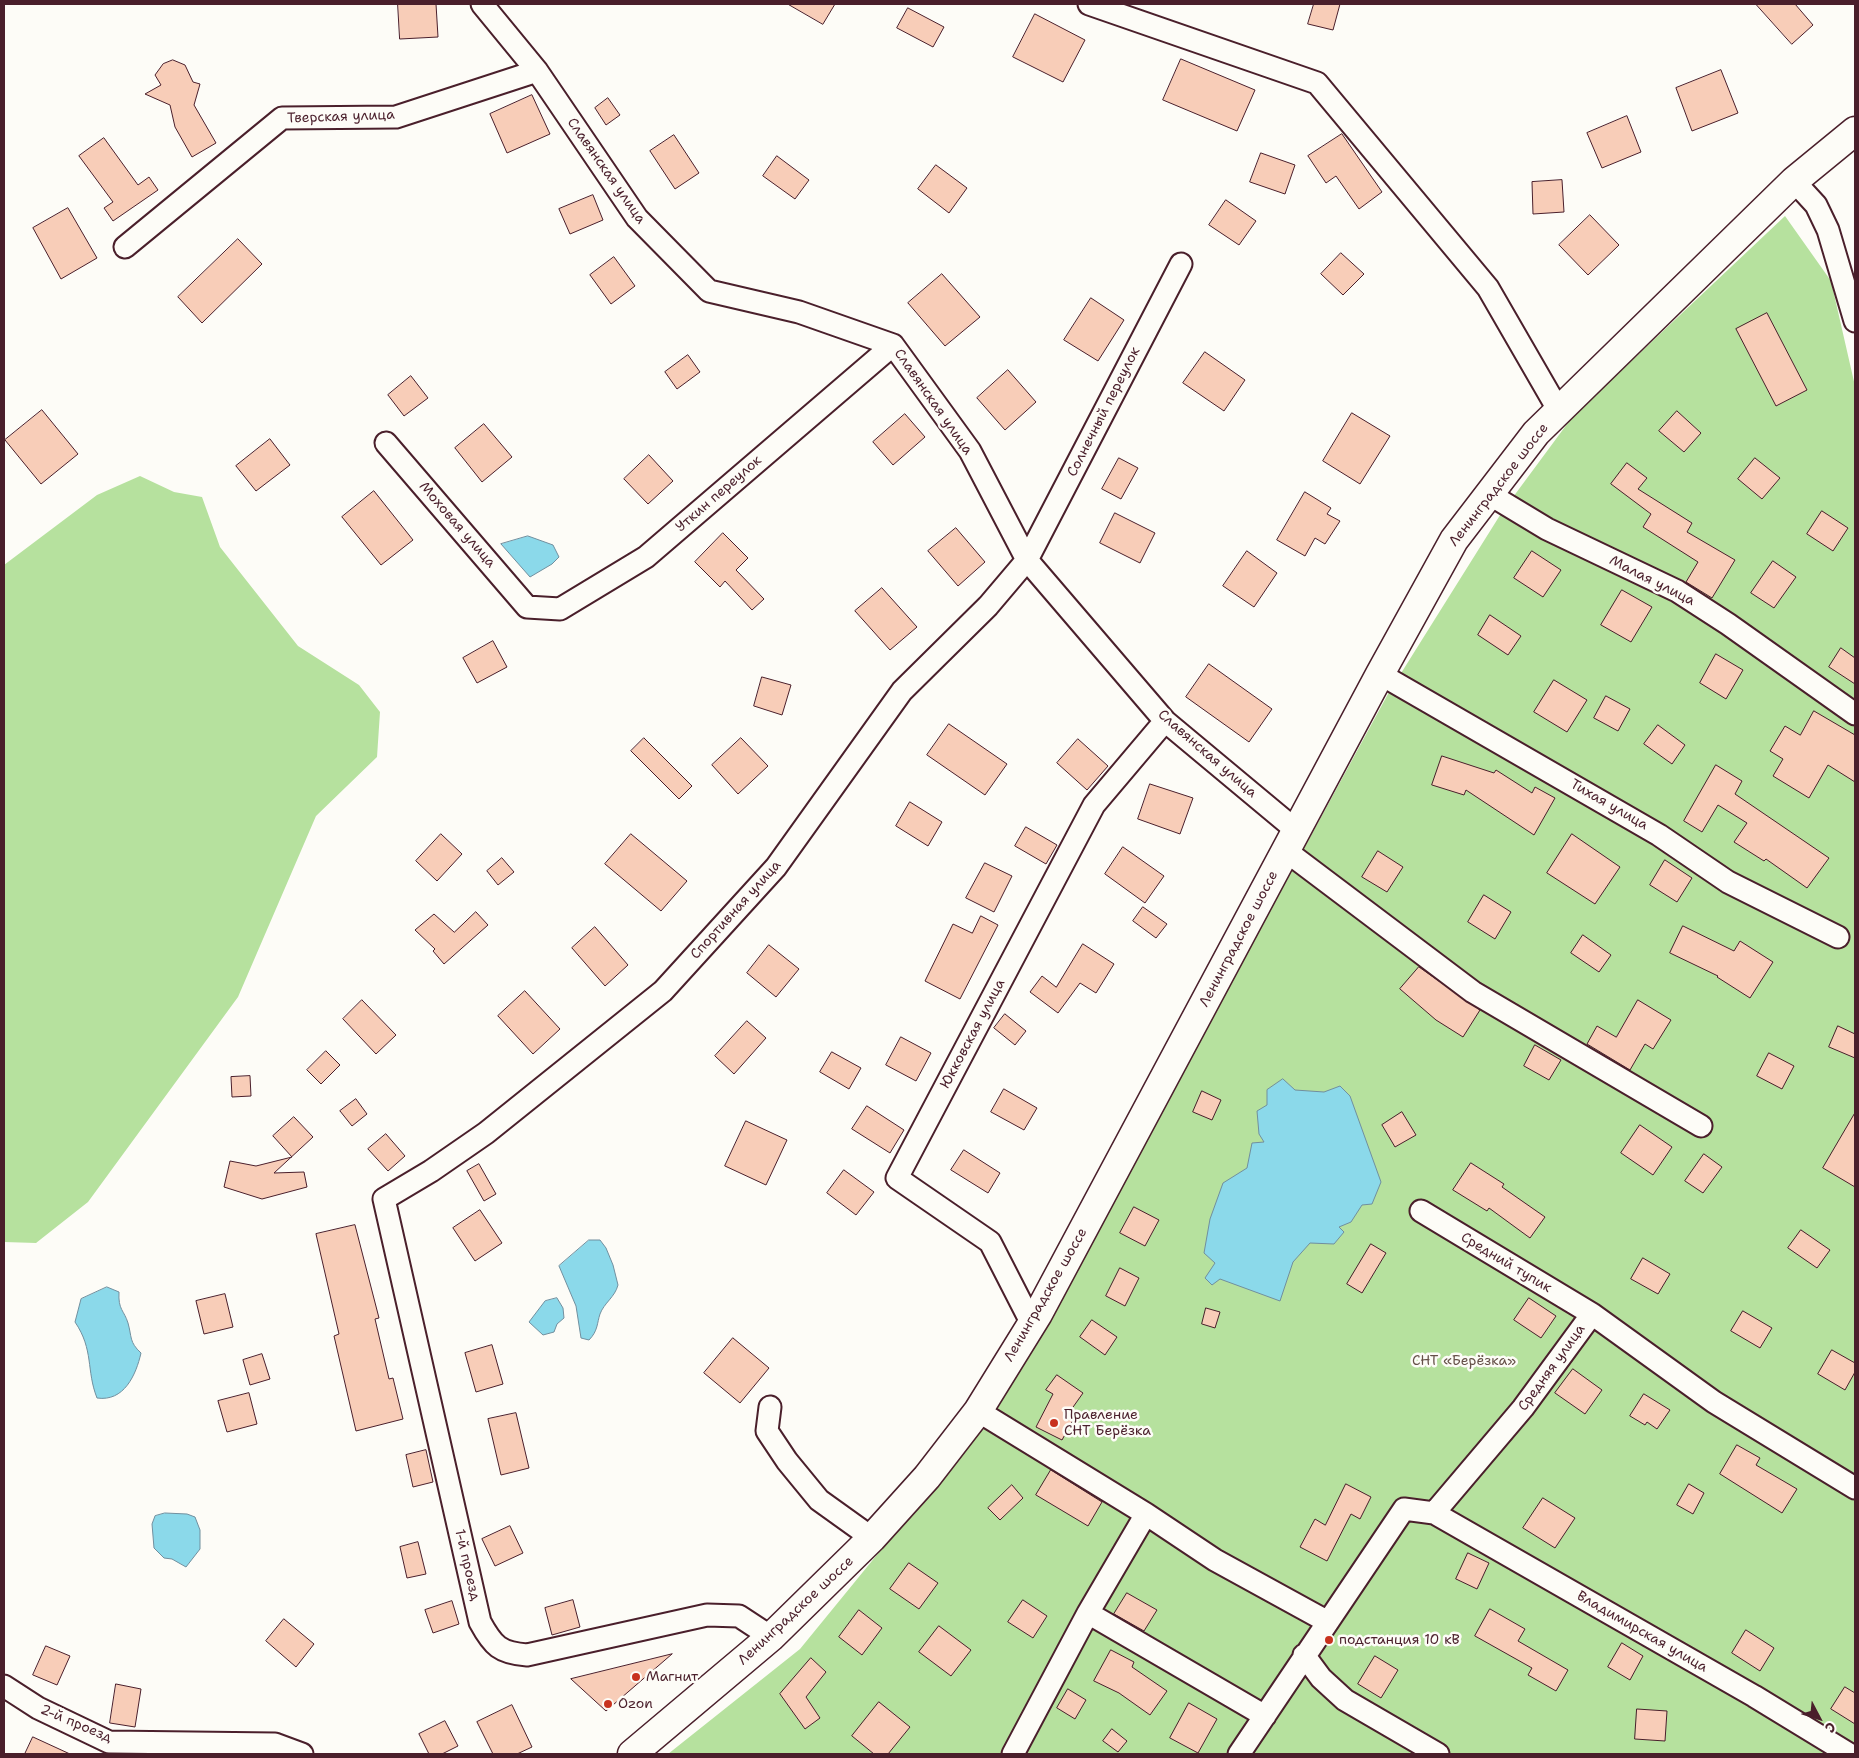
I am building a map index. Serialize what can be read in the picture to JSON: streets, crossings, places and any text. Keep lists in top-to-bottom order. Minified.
{"streets":{"main road":["Ленинградское шоссе"],"street":["Тверская улица","Славянская улица","Солнечный переулок","Уткин переулок","Моховая улица","Малая улица","Тихая улица","Спортивная улица","Юкковская улица","Средний тупик","Средняя улица","1-й проезд","Владимирская улица","2-й проезд"]},"crossings":[["Тверская улица","Славянская улица"],["Славянская улица","Солнечный переулок"],["Славянская улица","Ленинградское шоссе"],["Славянская улица","Уткин переулок"],["Славянская улица","Спортивная улица"],["Славянская улица","Юкковская улица"],["Солнечный переулок","Спортивная улица"],["Ленинградское шоссе","Малая улица"],["Ленинградское шоссе","Тихая улица"],["Ленинградское шоссе","Юкковская улица"],["Ленинградское шоссе","1-й проезд"],["Уткин переулок","Моховая улица"],["Спортивная улица","1-й проезд"],["Средний тупик","Средняя улица"],["Средняя улица","Владимирская улица"]],"parks":["СНТ «Берёзка»"],"places":["Правление СНТ Берёзка","подстанция 10 кВ","Магнит","Ozon"],"north":"bottom right"}
